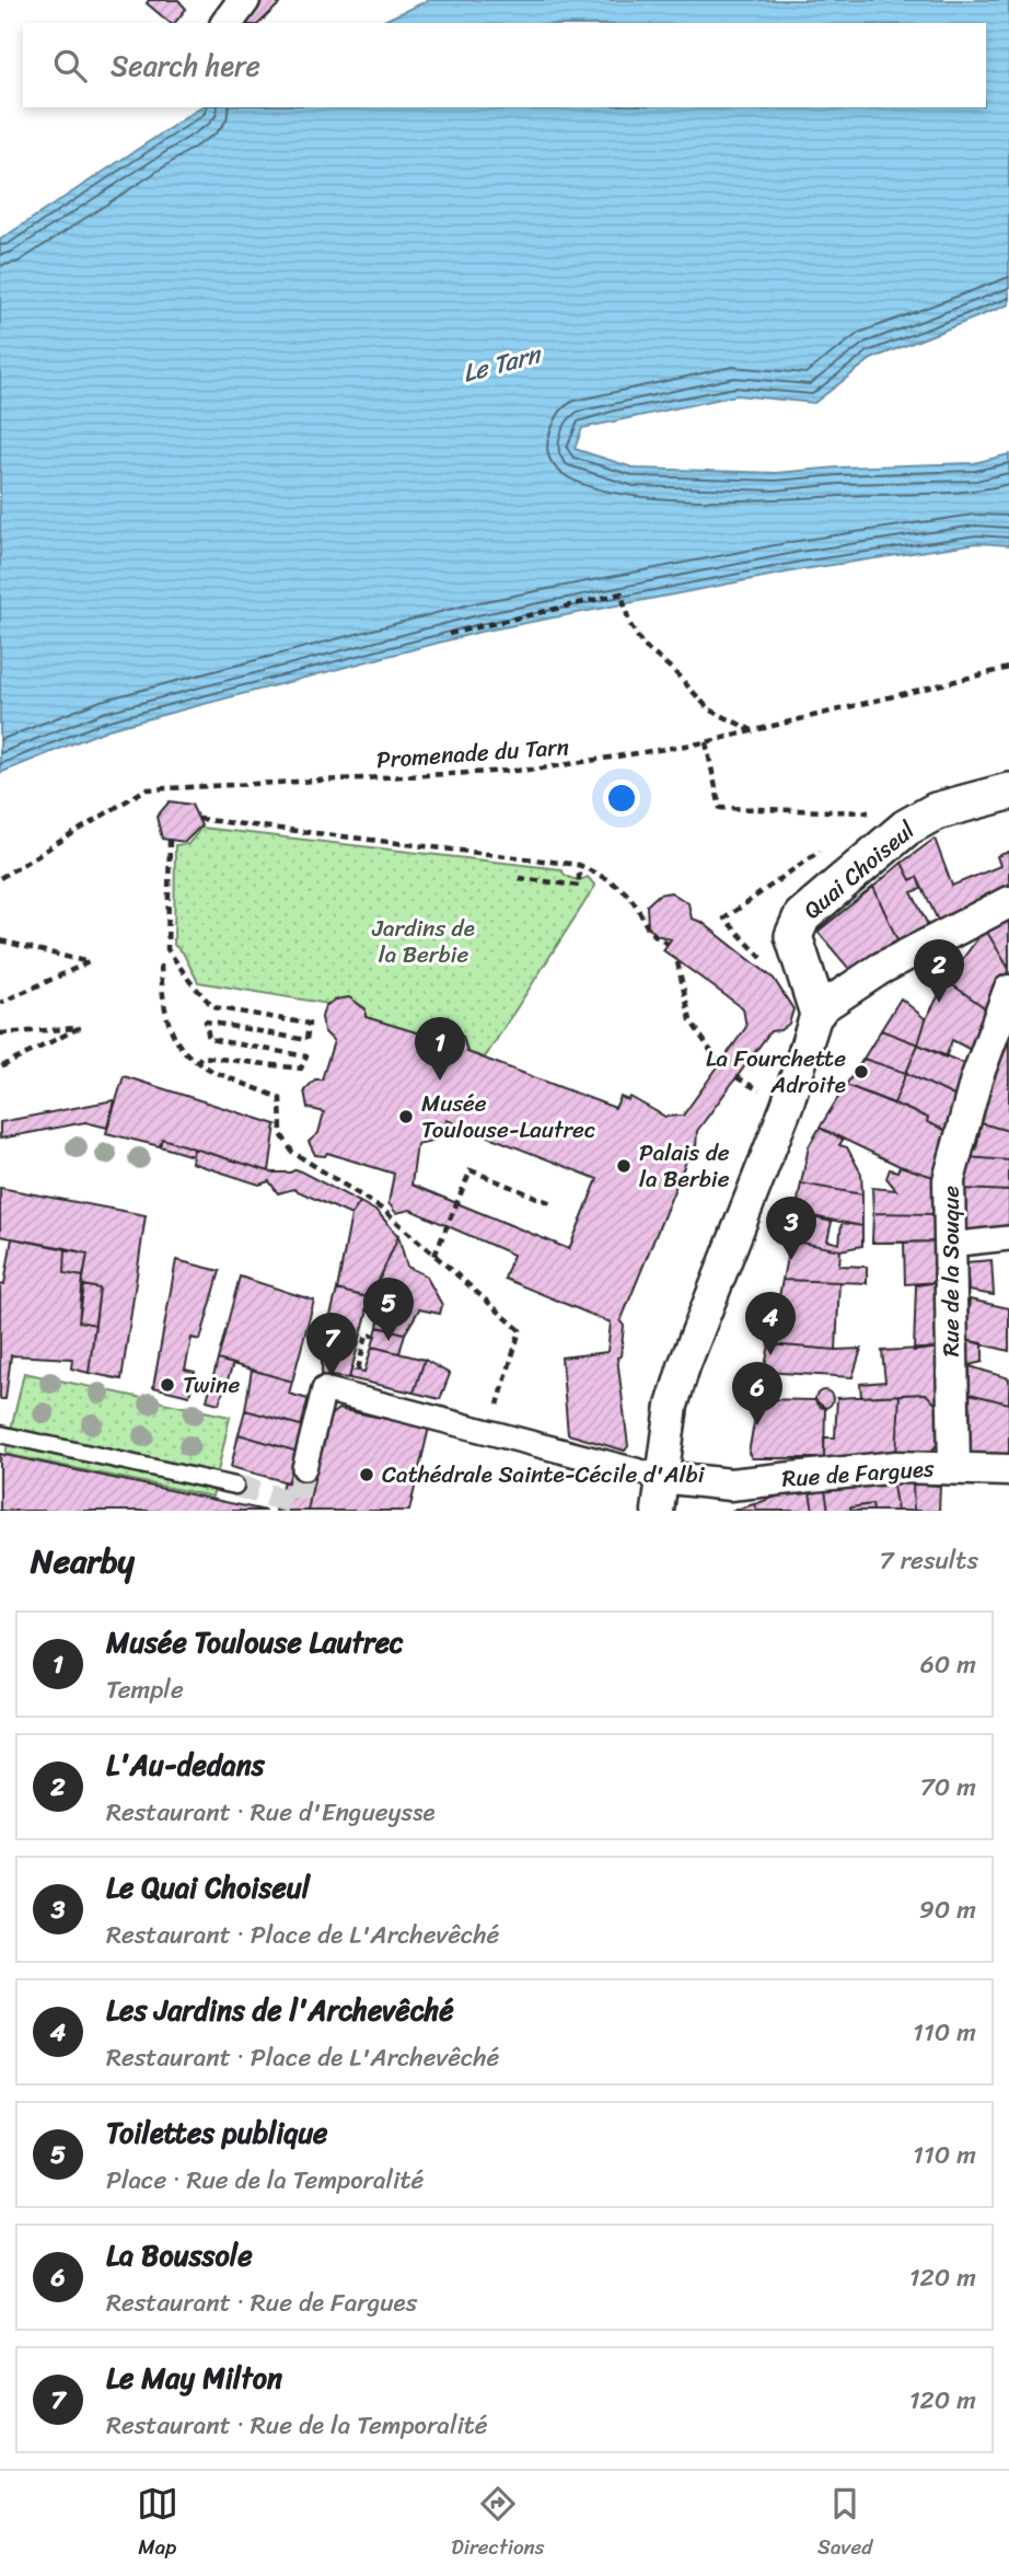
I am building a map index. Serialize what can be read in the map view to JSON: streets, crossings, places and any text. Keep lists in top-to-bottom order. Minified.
{"streets":{"street":["Quai Choiseul","Rue de la Souque","Rue de Fargues"],"path":["Promenade du Tarn"]},"crossings":[["Rue de la Souque","Rue de Fargues"]],"water":["Le Tarn"],"parks":["Jardins de la Berbie"],"places":["La Fourchette Adroite","Musée Toulouse-Lautrec","Palais de la Berbie","Twine","Cathédrale Sainte-Cécile d'Albi"],"page":{"search":"Search here","pins":["2","1","3","5","4","7","6"],"heading":["Nearby","7 results"],"list":[{"mark":"1","name":"Musée Toulouse Lautrec","note":"Temple","value":"60 m"},{"mark":"2","name":"L'Au-dedans","note":"Restaurant · Rue d'Engueysse","value":"70 m"},{"mark":"3","name":"Le Quai Choiseul","note":"Restaurant · Place de L'Archevêché","value":"90 m"},{"mark":"4","name":"Les Jardins de l'Archevêché","note":"Restaurant · Place de L'Archevêché","value":"110 m"},{"mark":"5","name":"Toilettes publique","note":"Place · Rue de la Temporalité","value":"110 m"},{"mark":"6","name":"La Boussole","note":"Restaurant · Rue de Fargues","value":"120 m"},{"mark":"7","name":"Le May Milton","note":"Restaurant · Rue de la Temporalité","value":"120 m"}],"nav":["Map","Directions","Saved"]}}
